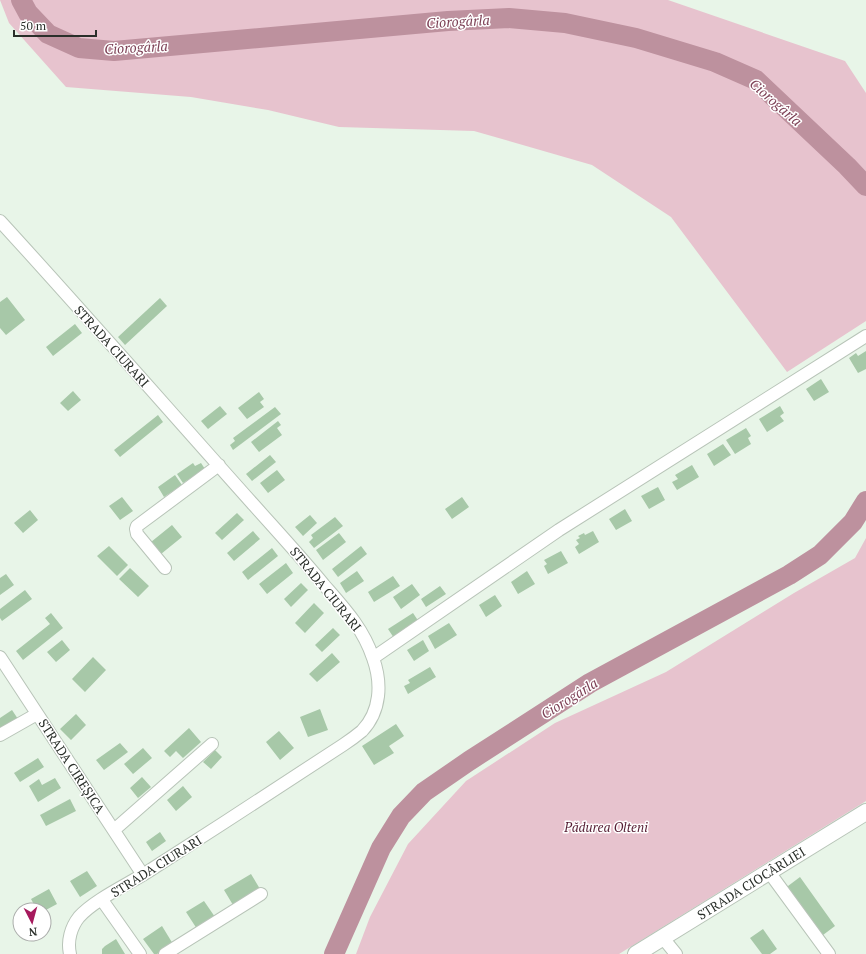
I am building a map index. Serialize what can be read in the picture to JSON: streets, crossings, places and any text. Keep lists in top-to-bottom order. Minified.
{"streets":{"street":["STRADA CIURARI","STRADA CIREȘICA","STRADA CIOCÂRLIEI"]},"crossings":[["STRADA CIURARI","STRADA CIREȘICA"]],"water":["Ciorogârla"],"parks":["Pădurea Olteni"],"scale_bar":"50 m","north":"bottom"}
